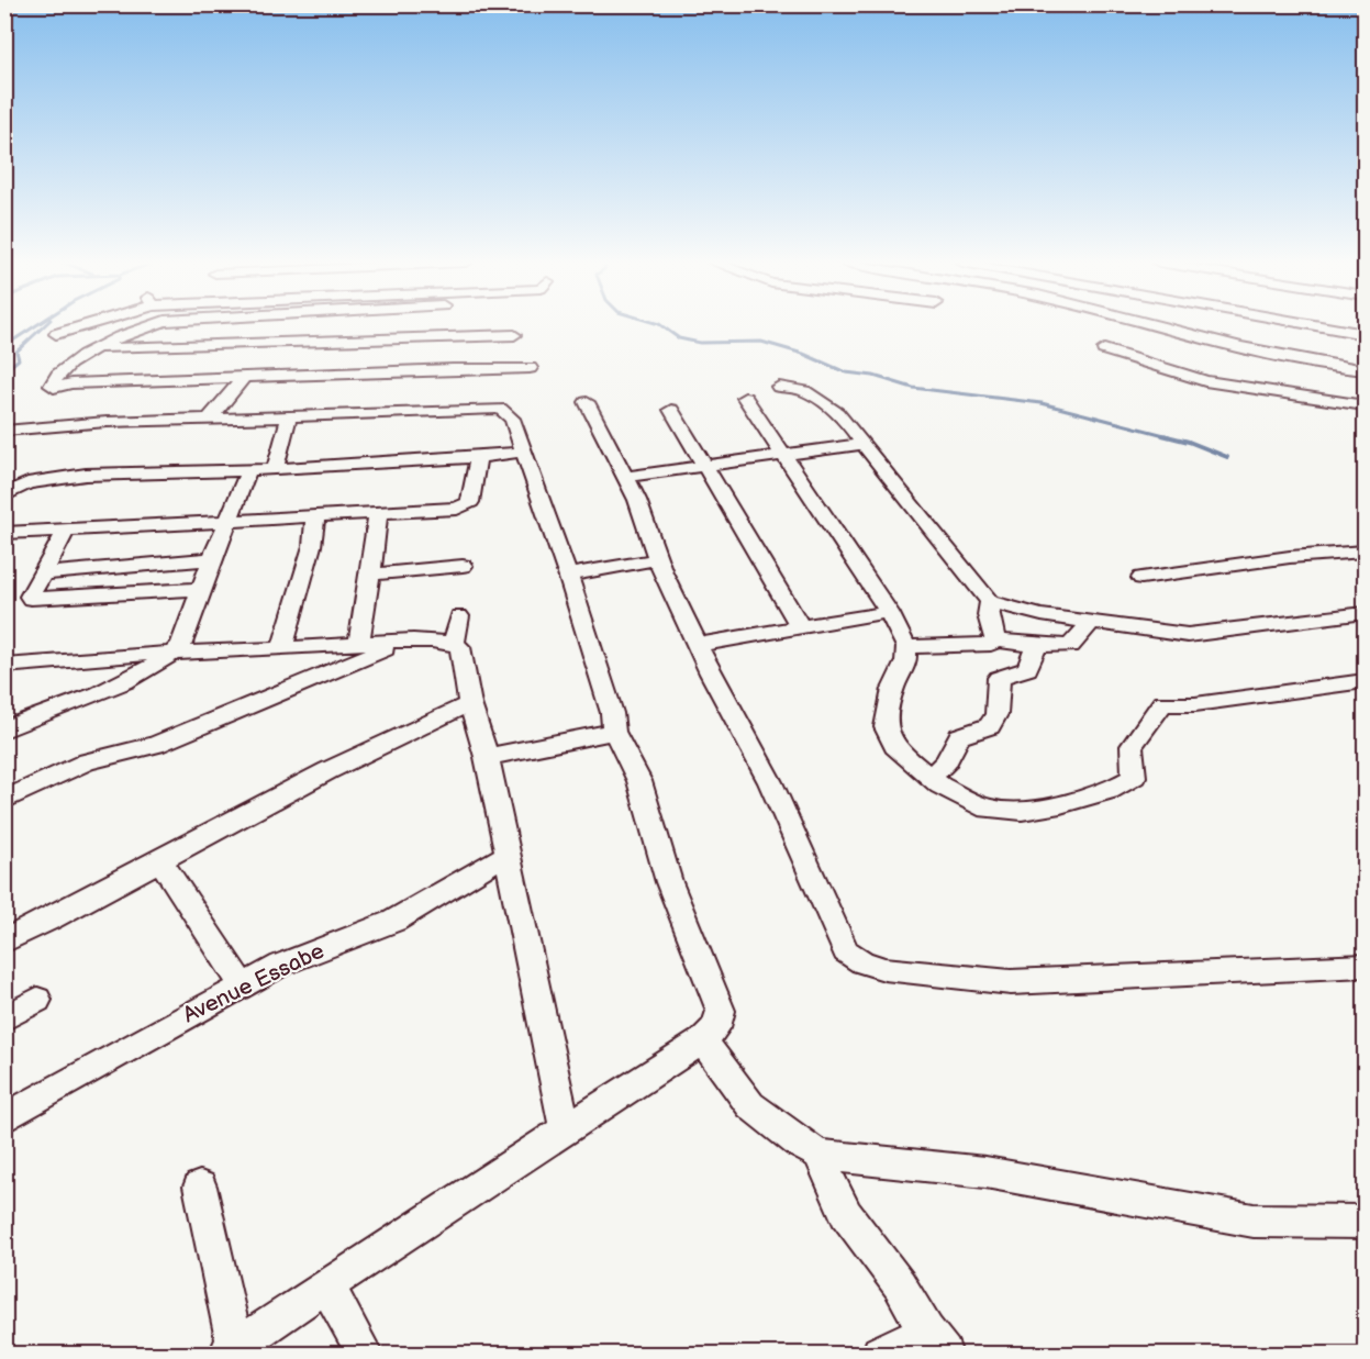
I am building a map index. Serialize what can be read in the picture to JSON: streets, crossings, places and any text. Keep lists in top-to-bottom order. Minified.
{"streets":{"street":["Avenue Essabe"]}}
